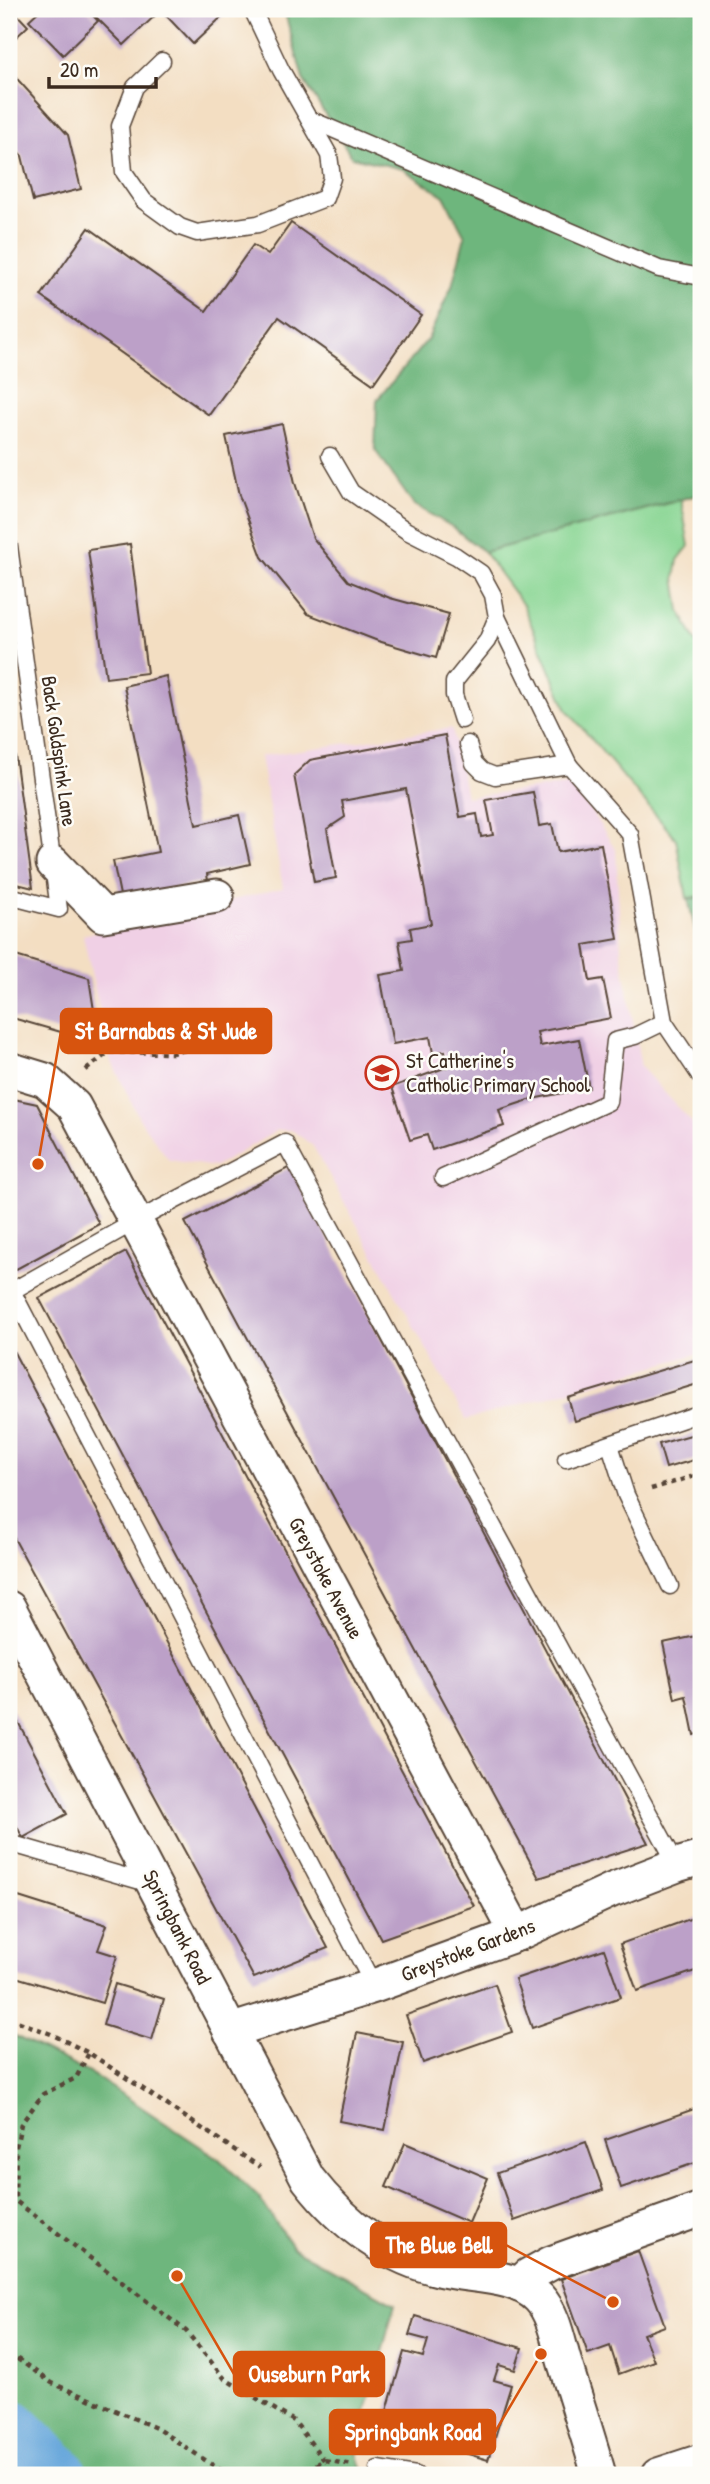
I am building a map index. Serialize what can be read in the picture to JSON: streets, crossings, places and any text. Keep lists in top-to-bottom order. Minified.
{"streets":{"street":["Greystoke Avenue","Springbank Road","Greystoke Gardens"],"lane":["Back Goldspink Lane"]},"crossings":[["Greystoke Avenue","Greystoke Gardens"],["Springbank Road","Greystoke Gardens"]],"places":{"school or university":["St Catherine's Catholic Primary School"],"other":["St Barnabas & St Jude","Ouseburn Park","The Blue Bell","Springbank Road"]},"scale_bar":"20 m"}
